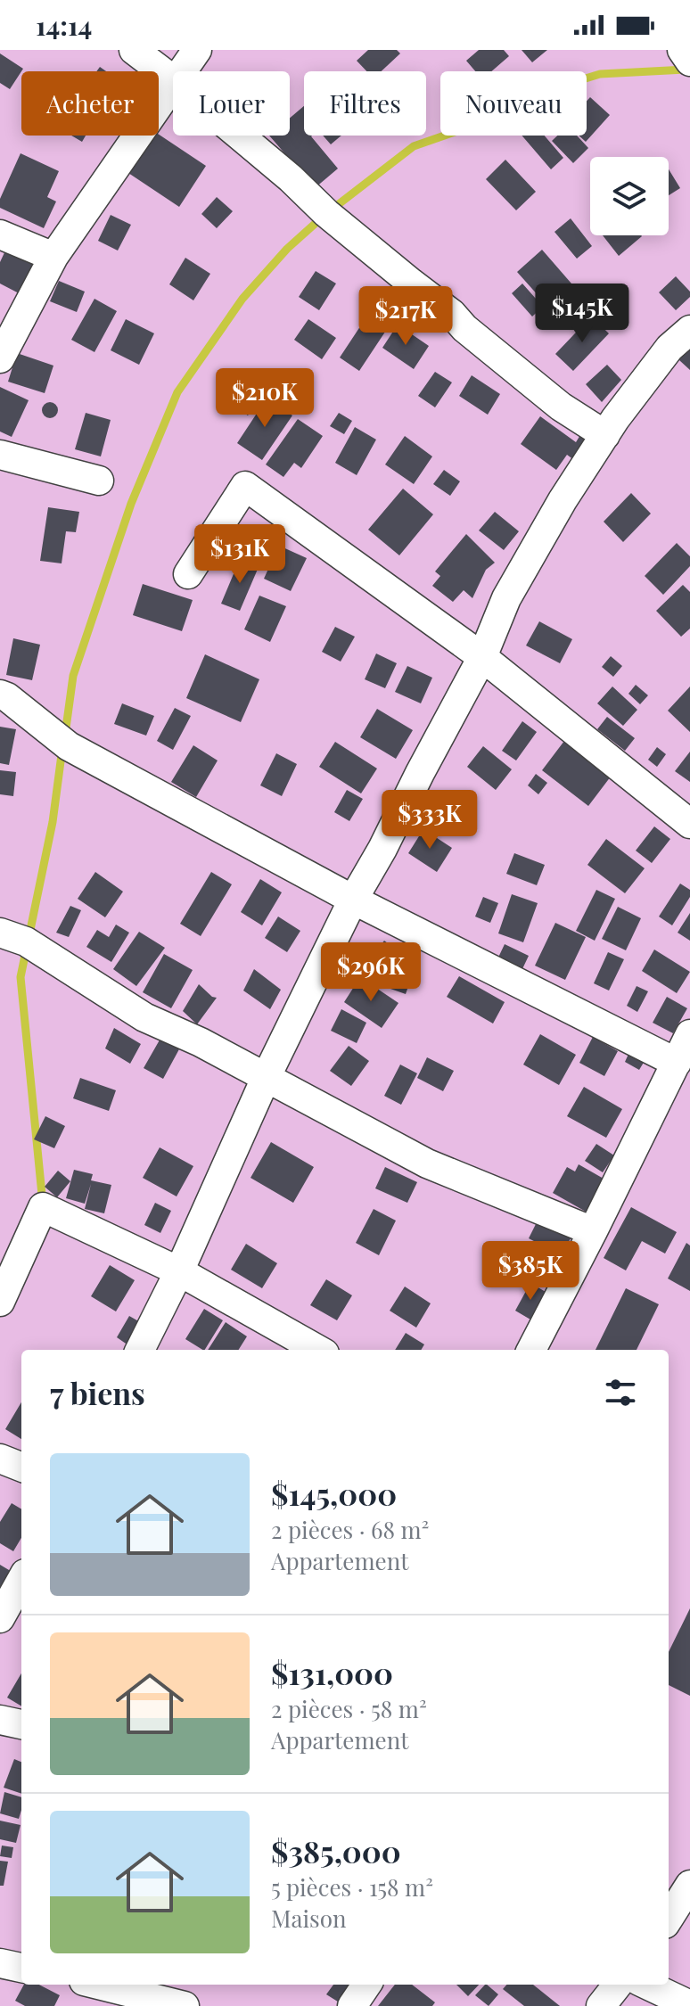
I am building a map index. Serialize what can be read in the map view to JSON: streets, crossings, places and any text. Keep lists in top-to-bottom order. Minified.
{"page":{"status":"14:14","chip":["Acheter","Louer","Filtres","Nouveau"],"price":["$145K","$217K","$210K","$131K","$333K","$296K","$385K"],"heading":"7 biens","list":[{"name":"$145,000","note":"2 pièces · 68 m² · Appartement"},{"name":"$131,000","note":"2 pièces · 58 m² · Appartement"},{"name":"$385,000","note":"5 pièces · 158 m² · Maison"}]}}
